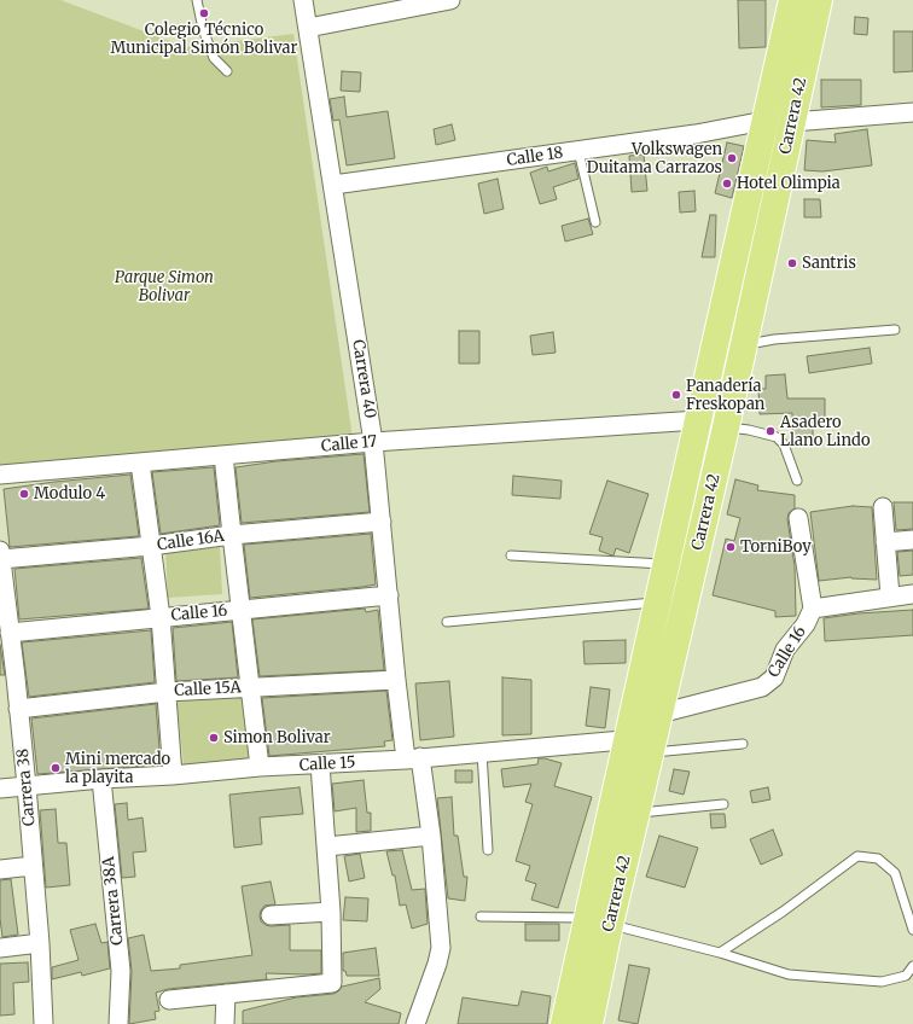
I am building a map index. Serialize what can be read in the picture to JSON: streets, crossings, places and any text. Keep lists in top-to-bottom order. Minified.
{"streets":{"highway":["Carrera 42"],"street":["Calle 18","Carrera 40","Calle 17","Calle 16A","Calle 16","Calle 15A","Calle 15","Carrera 38","Carrera 38A"]},"crossings":[["Carrera 42","Calle 18"],["Carrera 42","Calle 17"],["Carrera 42","Calle 16"],["Carrera 42","Calle 15"],["Calle 18","Carrera 40"],["Carrera 40","Calle 17"],["Carrera 40","Calle 16A"],["Carrera 40","Calle 16"],["Carrera 40","Calle 15A"],["Carrera 40","Calle 15"],["Calle 16A","Carrera 38"],["Calle 16","Calle 15"],["Calle 16","Carrera 38"],["Calle 15A","Carrera 38"],["Calle 15","Carrera 38"],["Calle 15","Carrera 38A"]],"parks":["Parque Simon Bolivar"],"places":["Colegio Técnico Municipal Simón Bolivar","Volkswagen Duitama Carrazos","Hotel Olimpia","Santris","Panadería Freskopan","Asadero Llano Lindo","Modulo 4","TorniBoy","Simon Bolivar","Mini mercado la playita"]}
